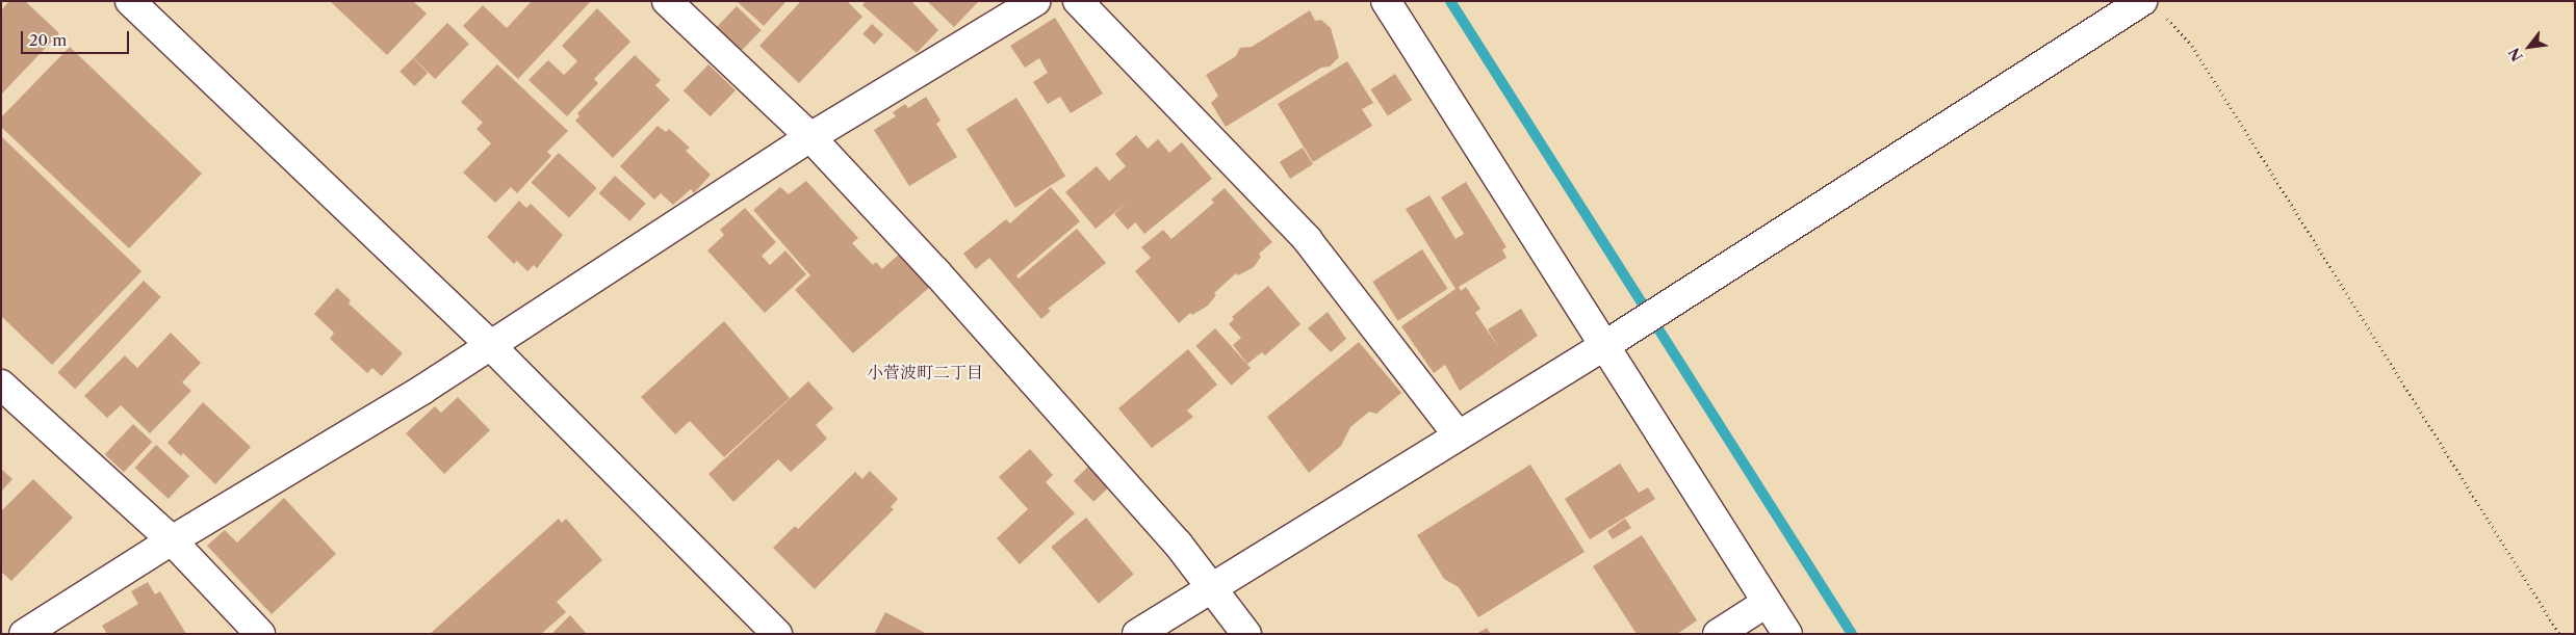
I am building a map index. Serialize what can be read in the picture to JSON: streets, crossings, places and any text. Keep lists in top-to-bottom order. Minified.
{"districts":["小菅波町二丁目"],"scale_bar":"20 m","north":"bottom left"}
